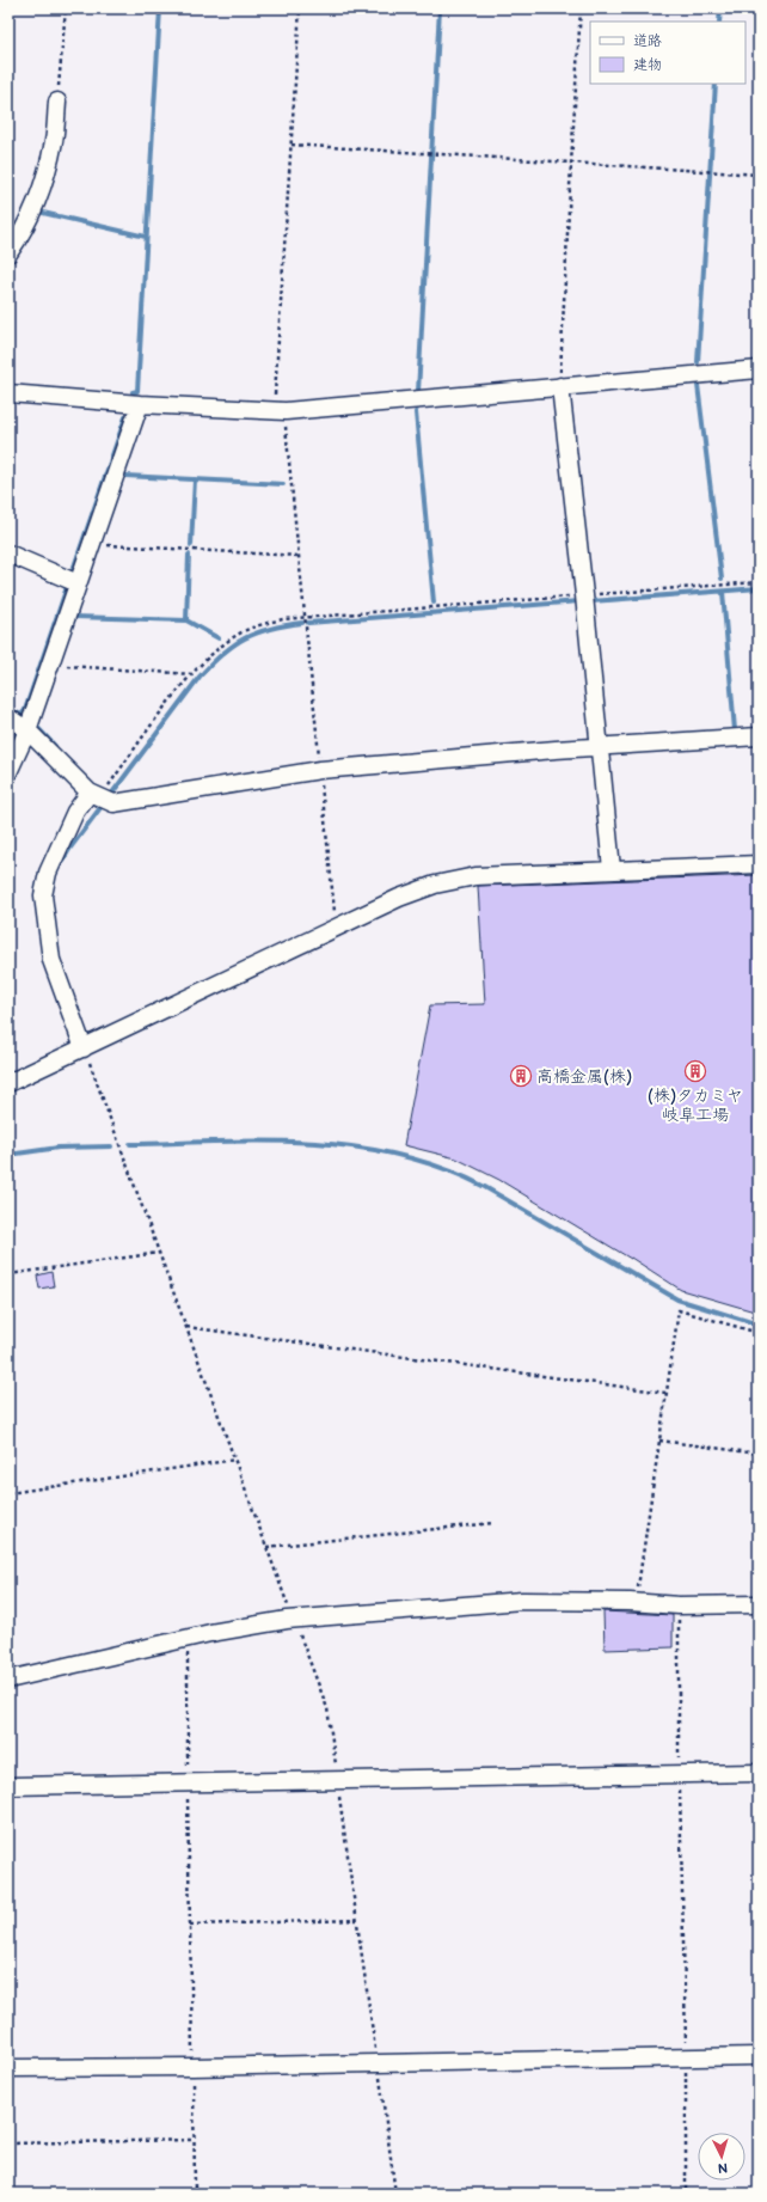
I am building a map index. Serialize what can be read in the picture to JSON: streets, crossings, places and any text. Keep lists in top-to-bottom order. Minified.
{"places":{"building":["(株)タカミヤ 岐阜工場","高橋金属(株)"]},"legend":["道路","建物"],"north":"bottom"}
